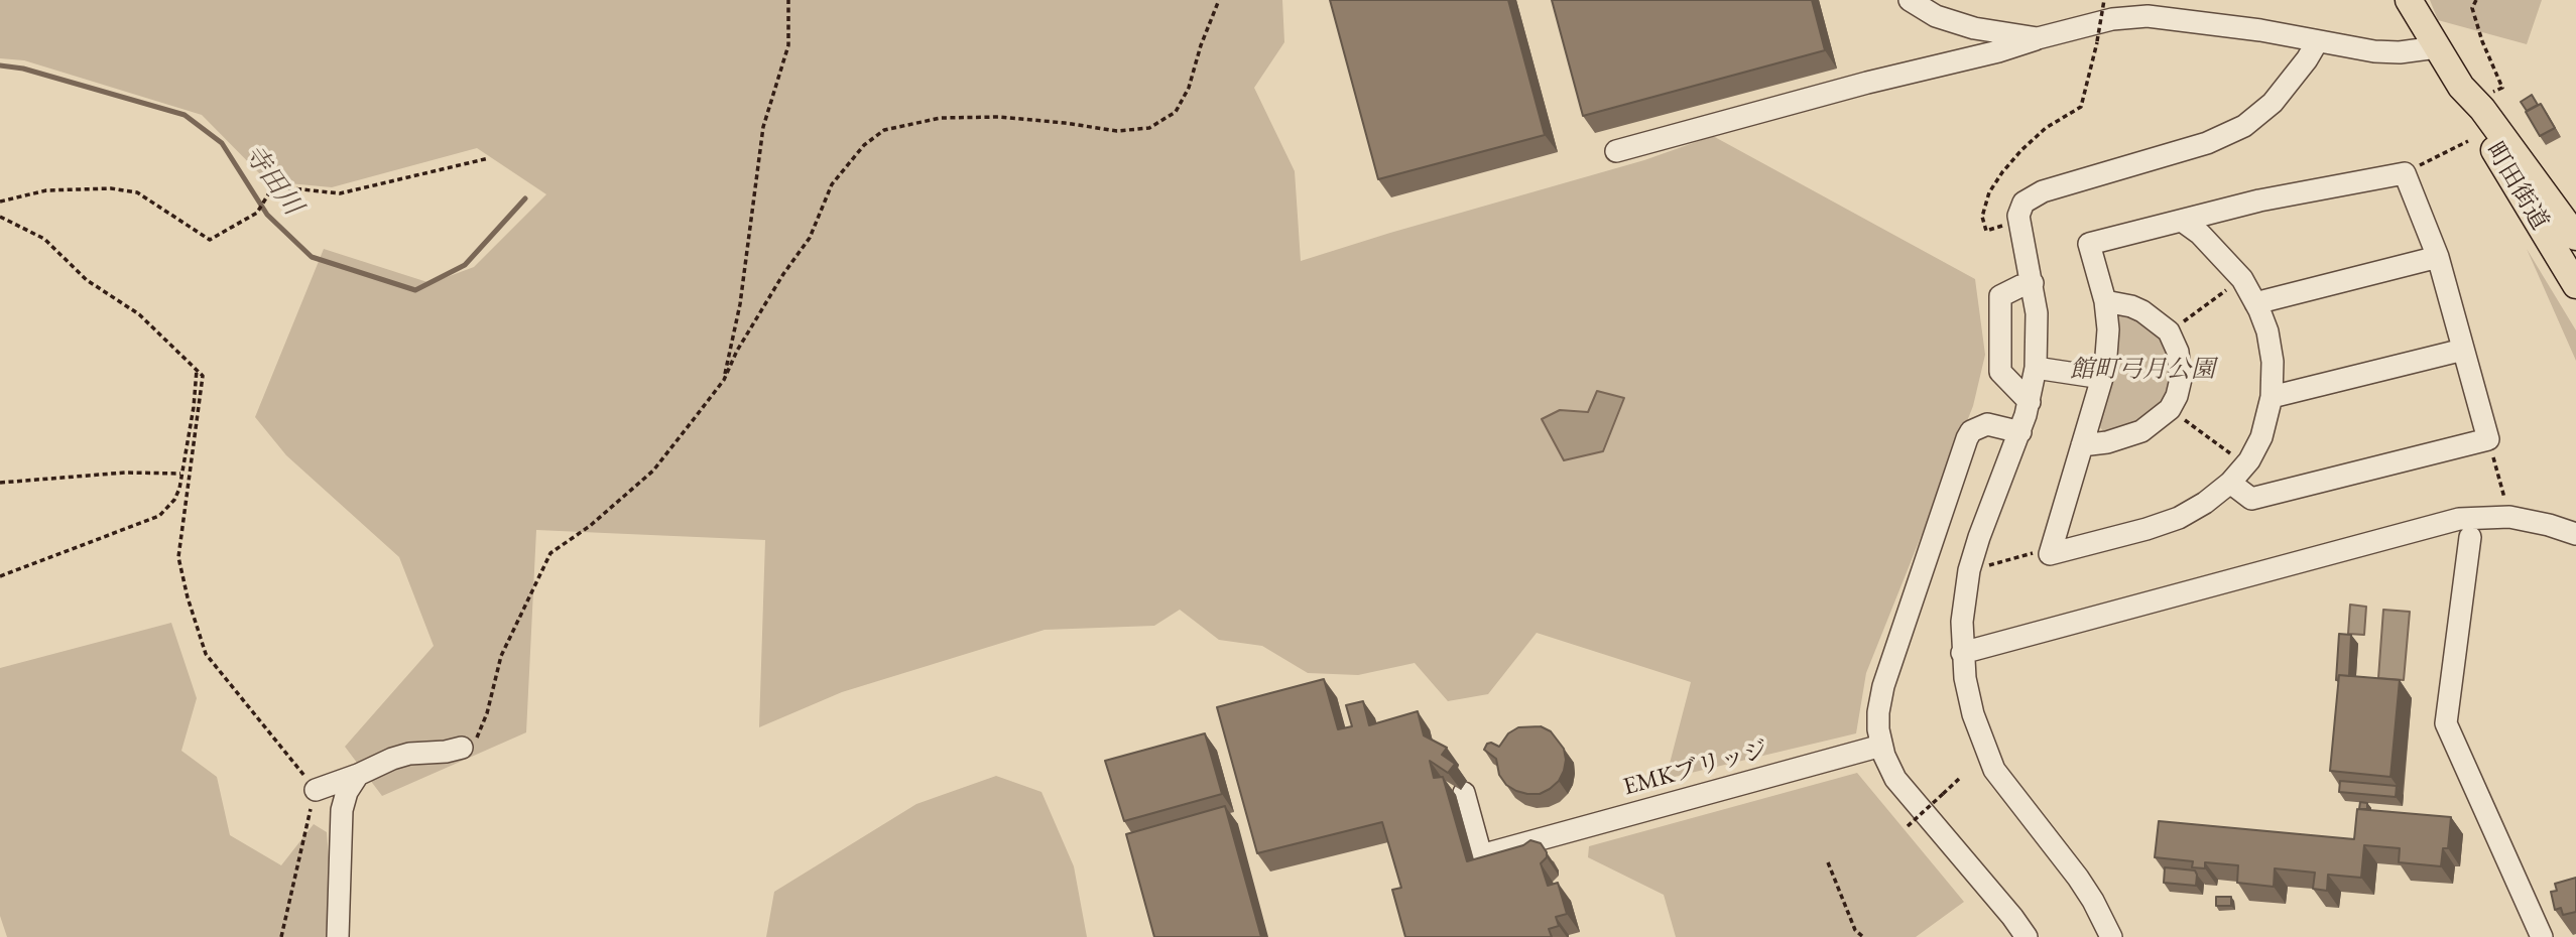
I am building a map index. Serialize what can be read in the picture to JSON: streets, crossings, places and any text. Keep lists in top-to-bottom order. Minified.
{"streets":{"main road":["町田街道"],"street":["EMKブリッジ"]},"water":["寺田川"],"parks":["館町弓月公園"]}
